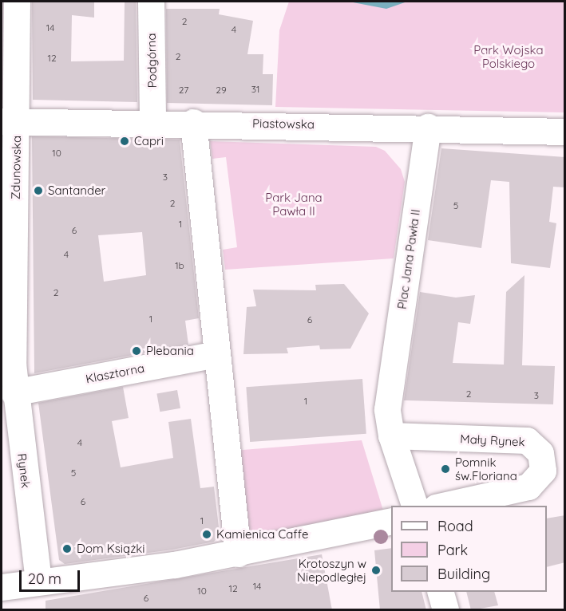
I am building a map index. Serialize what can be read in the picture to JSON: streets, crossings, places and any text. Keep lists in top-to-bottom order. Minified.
{"streets":{"street":["Podgórna","Piastowska","Zdunowska","Plac Jana Pawła II","Klasztorna","Mały Rynek","Rynek"]},"crossings":[["Podgórna","Piastowska"],["Piastowska","Zdunowska"],["Piastowska","Plac Jana Pawła II"],["Zdunowska","Rynek"],["Plac Jana Pawła II","Mały Rynek"],["Klasztorna","Rynek"]],"parks":["Park Wojska Polskiego","Park Jana Pawła II"],"places":["Capri","Santander","Plebania","Pomnik św.Floriana","Kamienica Caffe","Dom Książki","Krotoszyn w Niepodległej"],"house_numbers":["2","14","4","2","12","31","27","29","10","3","2","5","1","6","4","1b","2","1","6","2","3","1","4","5","6","1","14","12","10","6"],"legend":["Road","Park","Building"],"scale_bar":"20 m"}
